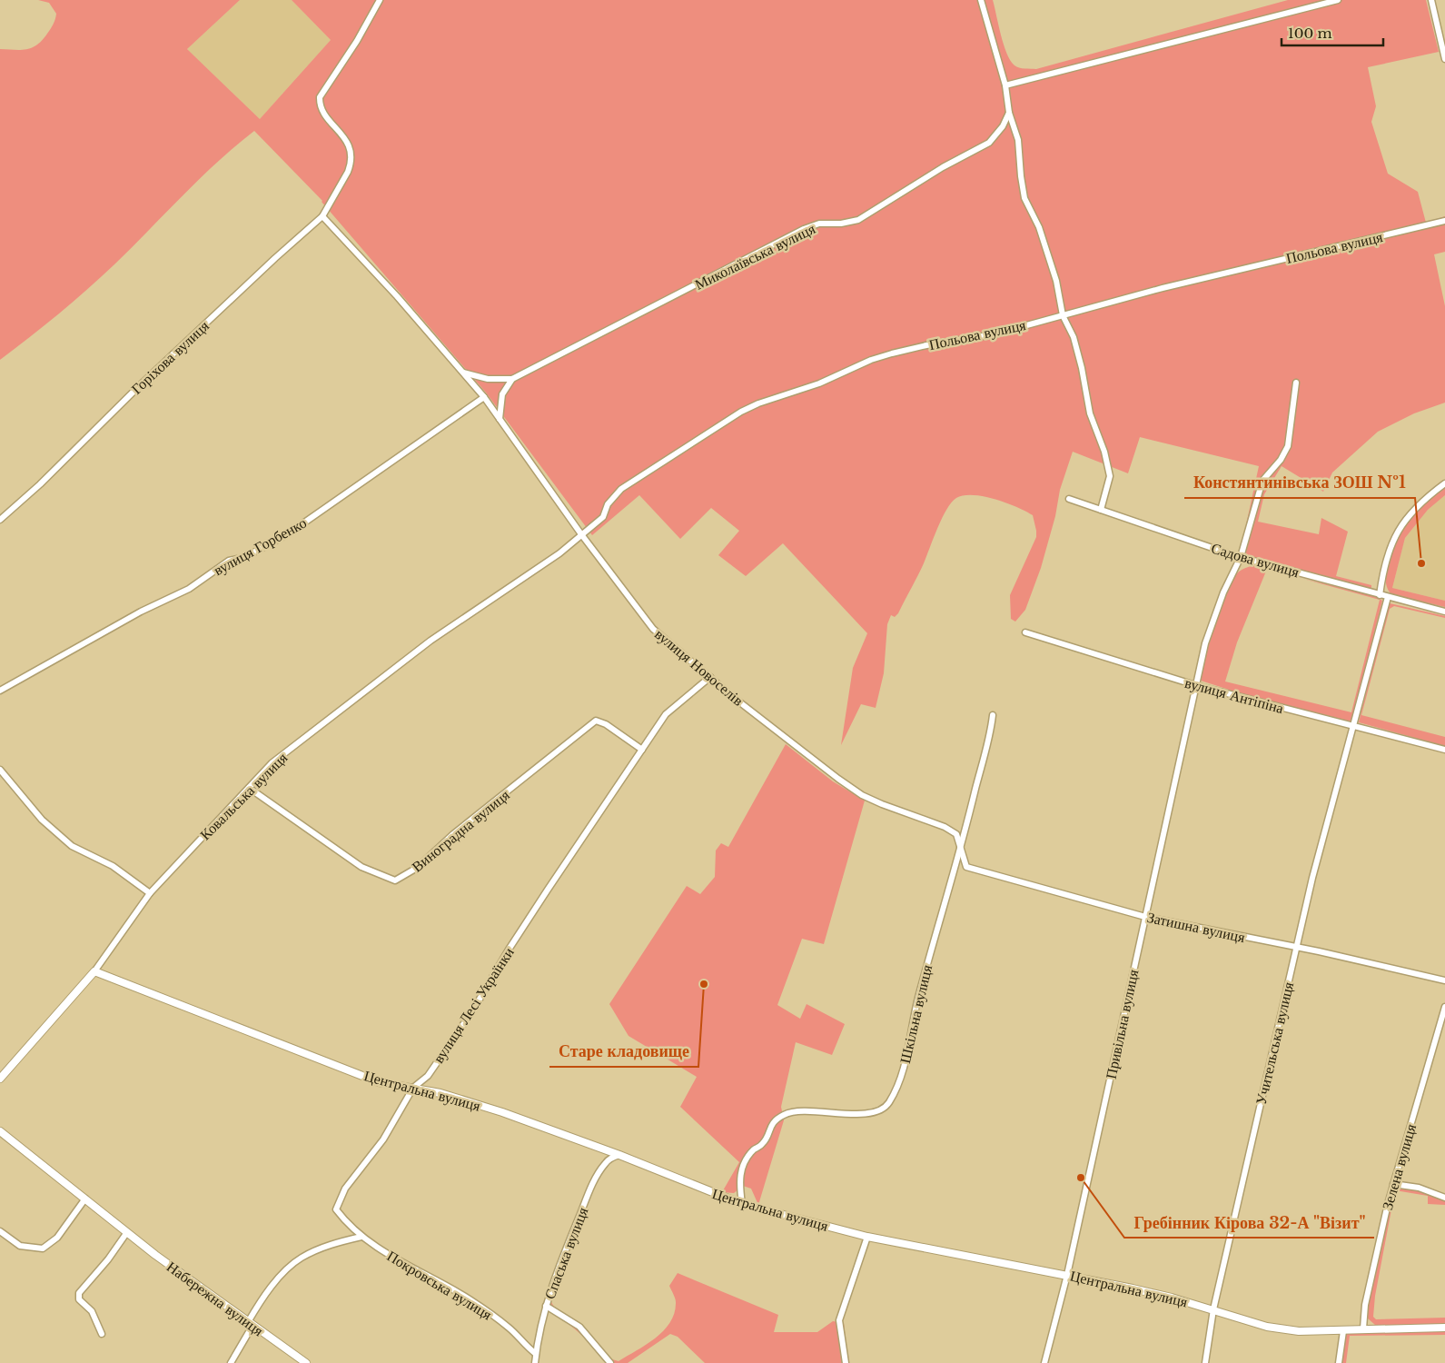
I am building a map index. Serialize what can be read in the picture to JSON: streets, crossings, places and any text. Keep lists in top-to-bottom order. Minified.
{"streets":{"street":["Польова вулиця","Миколаївська вулиця","Горіхова вулиця","вулиця Горбенко","Садова вулиця","вулиця Новоселів","вулиця Антіпіна","Ковальська вулиця","Виноградна вулиця","Затишна вулиця","вулиця Лесі Українки","Шкільна вулиця","Привільна вулиця","Учительська вулиця","Центральна вулиця","Зелена вулиця","Спаська вулиця","Покровська вулиця","Набережна вулиця"]},"crossings":[["Польова вулиця","вулиця Новоселів"],["Польова вулиця","Ковальська вулиця"],["Миколаївська вулиця","вулиця Новоселів"],["Горіхова вулиця","вулиця Новоселів"],["вулиця Горбенко","вулиця Новоселів"],["Садова вулиця","Привільна вулиця"],["Садова вулиця","Учительська вулиця"],["вулиця Новоселів","Ковальська вулиця"],["вулиця Новоселів","Затишна вулиця"],["вулиця Новоселів","вулиця Лесі Українки"],["вулиця Новоселів","Шкільна вулиця"],["вулиця Антіпіна","Привільна вулиця"],["вулиця Антіпіна","Учительська вулиця"],["Ковальська вулиця","Виноградна вулиця"],["Ковальська вулиця","Центральна вулиця"],["Виноградна вулиця","вулиця Лесі Українки"],["Затишна вулиця","Шкільна вулиця"],["Затишна вулиця","Привільна вулиця"],["Затишна вулиця","Учительська вулиця"],["вулиця Лесі Українки","Центральна вулиця"],["вулиця Лесі Українки","Покровська вулиця"],["Шкільна вулиця","Центральна вулиця"],["Привільна вулиця","Центральна вулиця"],["Учительська вулиця","Центральна вулиця"],["Центральна вулиця","Зелена вулиця"],["Центральна вулиця","Спаська вулиця"],["Спаська вулиця","Покровська вулиця"]],"places":["Констянтинівська ЗОШ №1","Старе кладовище","Гребінник Кірова 32-А \"Візит\""],"scale_bar":"100 m"}
